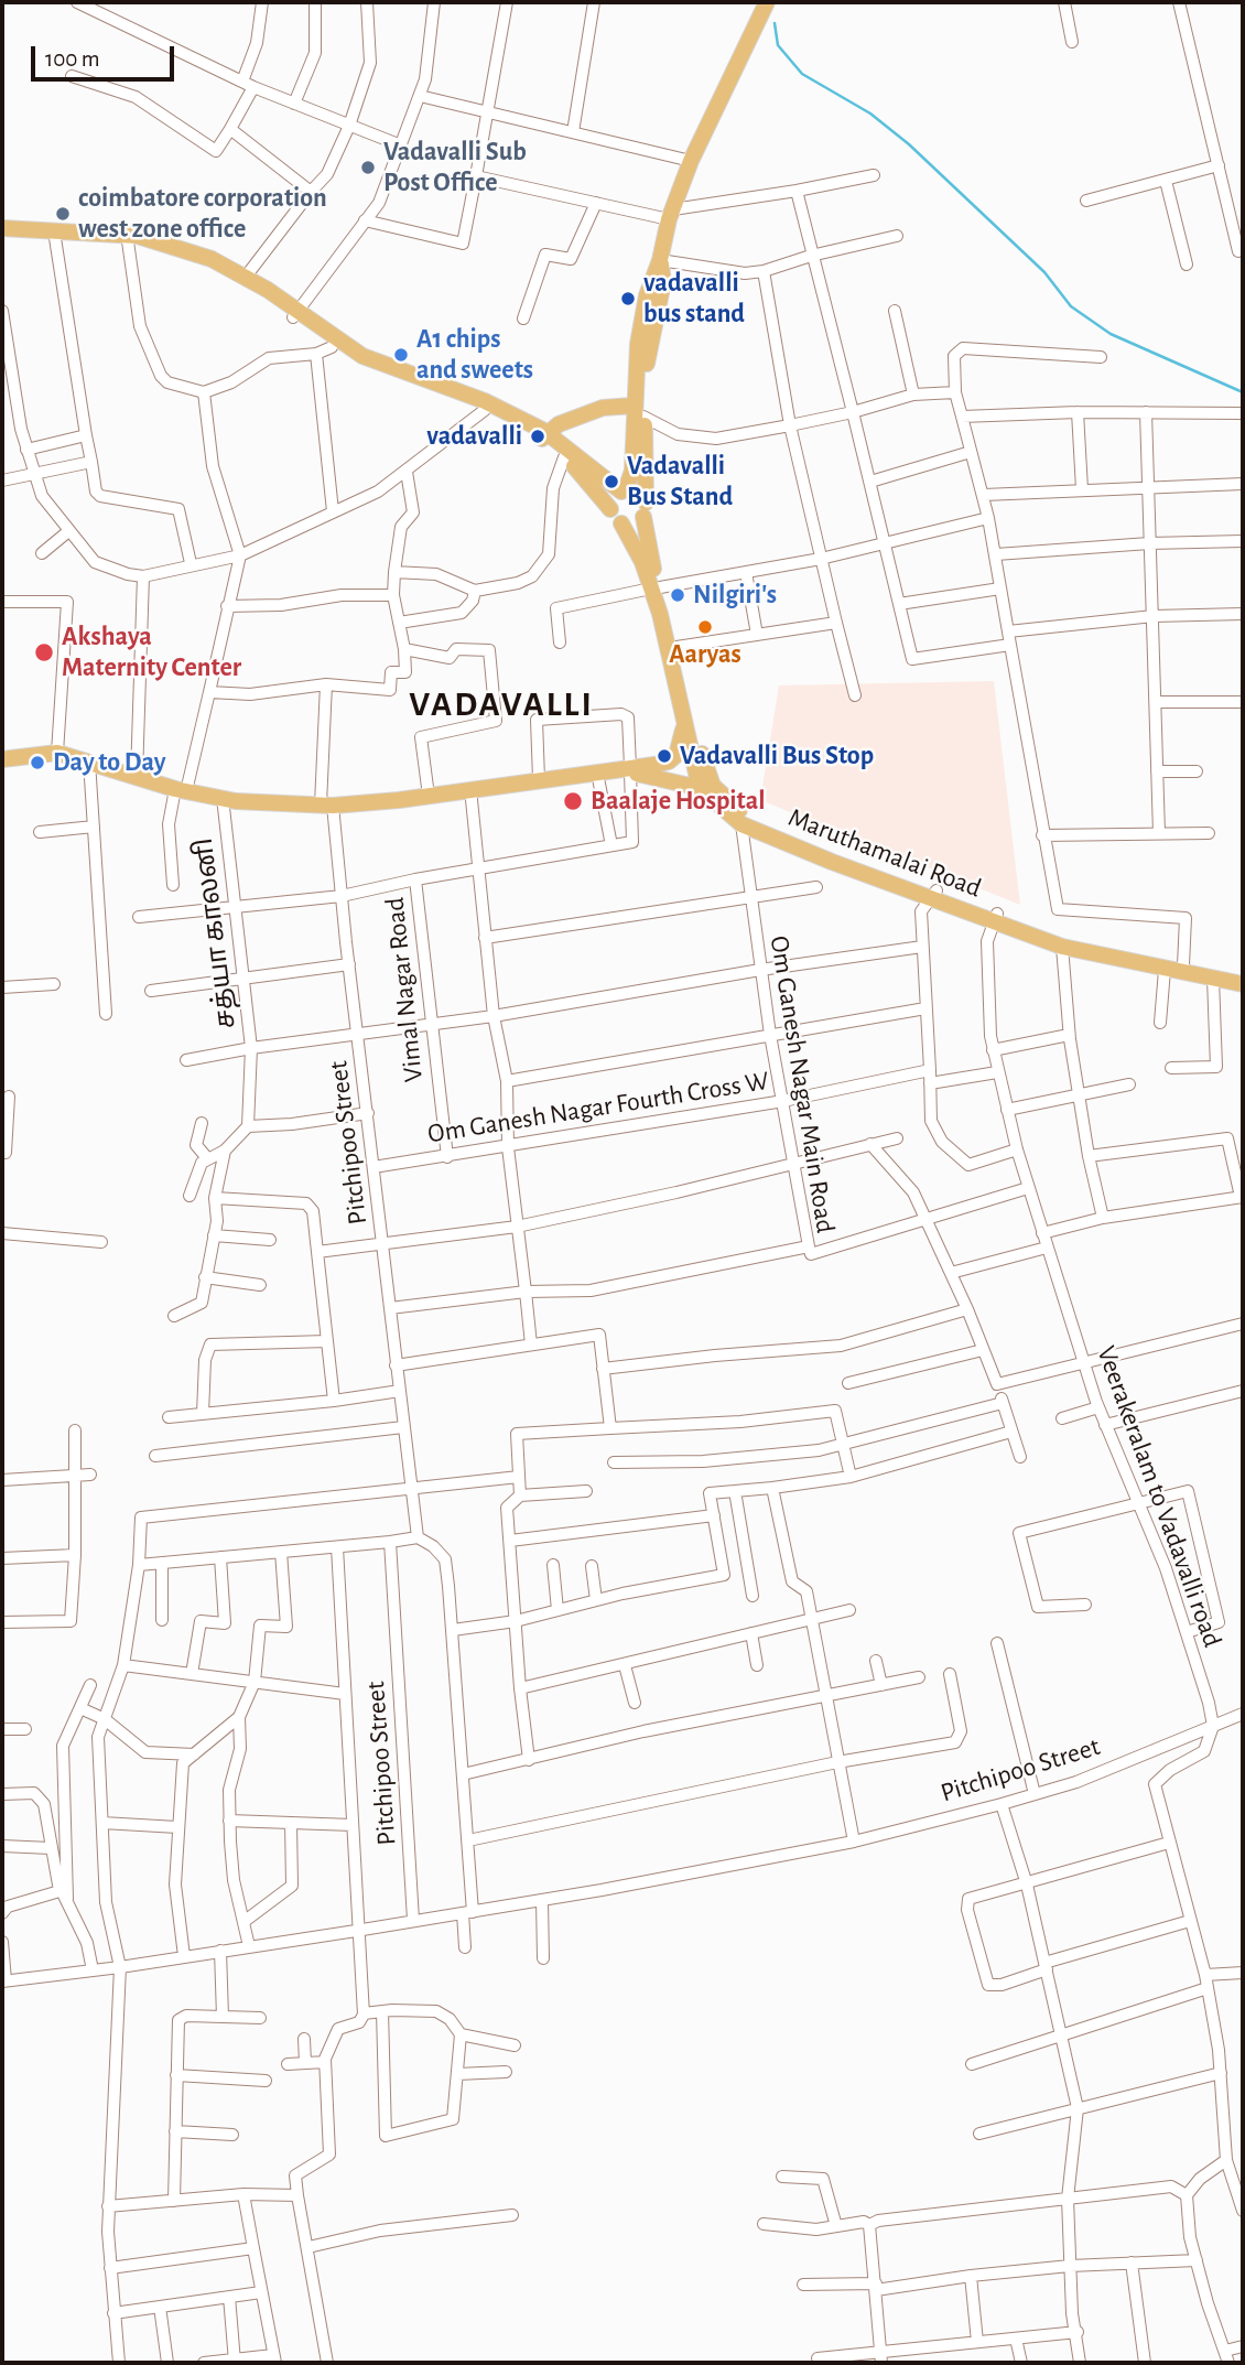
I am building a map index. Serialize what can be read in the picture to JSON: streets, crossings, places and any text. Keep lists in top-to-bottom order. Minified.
{"streets":{"main road":["Maruthamalai Road"],"street":["சத்யா காலனி","Vimal Nagar Road","Om Ganesh Nagar Main Road","Om Ganesh Nagar Fourth Cross W","Pitchipoo Street","Veerakeralam to Vadavalli road"]},"crossings":[["Maruthamalai Road","Om Ganesh Nagar Main Road"],["Maruthamalai Road","Veerakeralam to Vadavalli road"],["சத்யா காலனி","Vimal Nagar Road"],["சத்யா காலனி","Om Ganesh Nagar Main Road"],["சத்யா காலனி","Pitchipoo Street"],["Vimal Nagar Road","Om Ganesh Nagar Fourth Cross W"],["Om Ganesh Nagar Main Road","Om Ganesh Nagar Fourth Cross W"],["Om Ganesh Nagar Main Road","Pitchipoo Street"],["Om Ganesh Nagar Fourth Cross W","Pitchipoo Street"],["Om Ganesh Nagar Fourth Cross W","Veerakeralam to Vadavalli road"],["Pitchipoo Street","Veerakeralam to Vadavalli road"]],"districts":["VADAVALLI"],"places":["Vadavalli Sub Post Office","coimbatore corporation west zone office","vadavalli bus stand","A1 chips and sweets","vadavalli","Vadavalli Bus Stand","Nilgiri's","Aaryas","Akshaya Maternity Center","Vadavalli Bus Stop","Day to Day","Baalaje Hospital"],"scale_bar":"100 m"}
